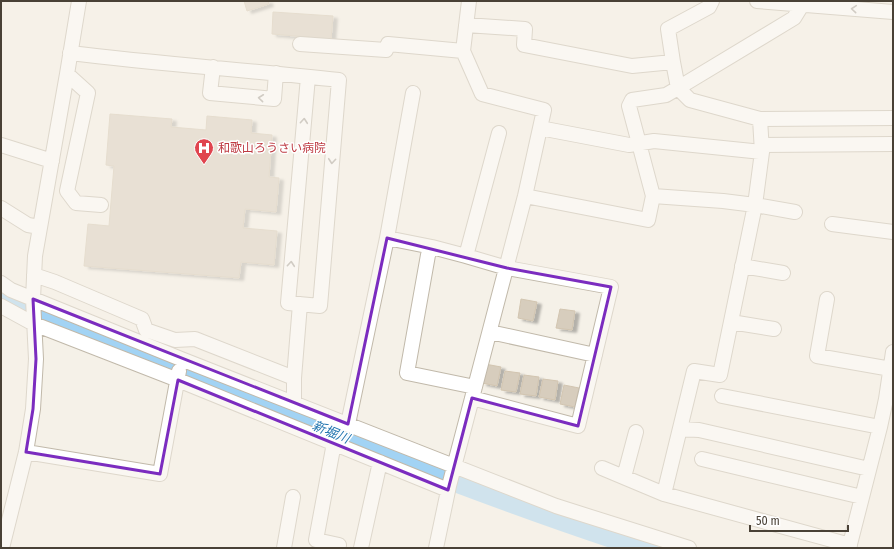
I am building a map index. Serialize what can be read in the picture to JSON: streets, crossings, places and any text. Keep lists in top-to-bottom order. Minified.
{"water":["新堀川"],"places":{"hospital":["和歌山ろうさい病院"]},"scale_bar":"50 m"}
